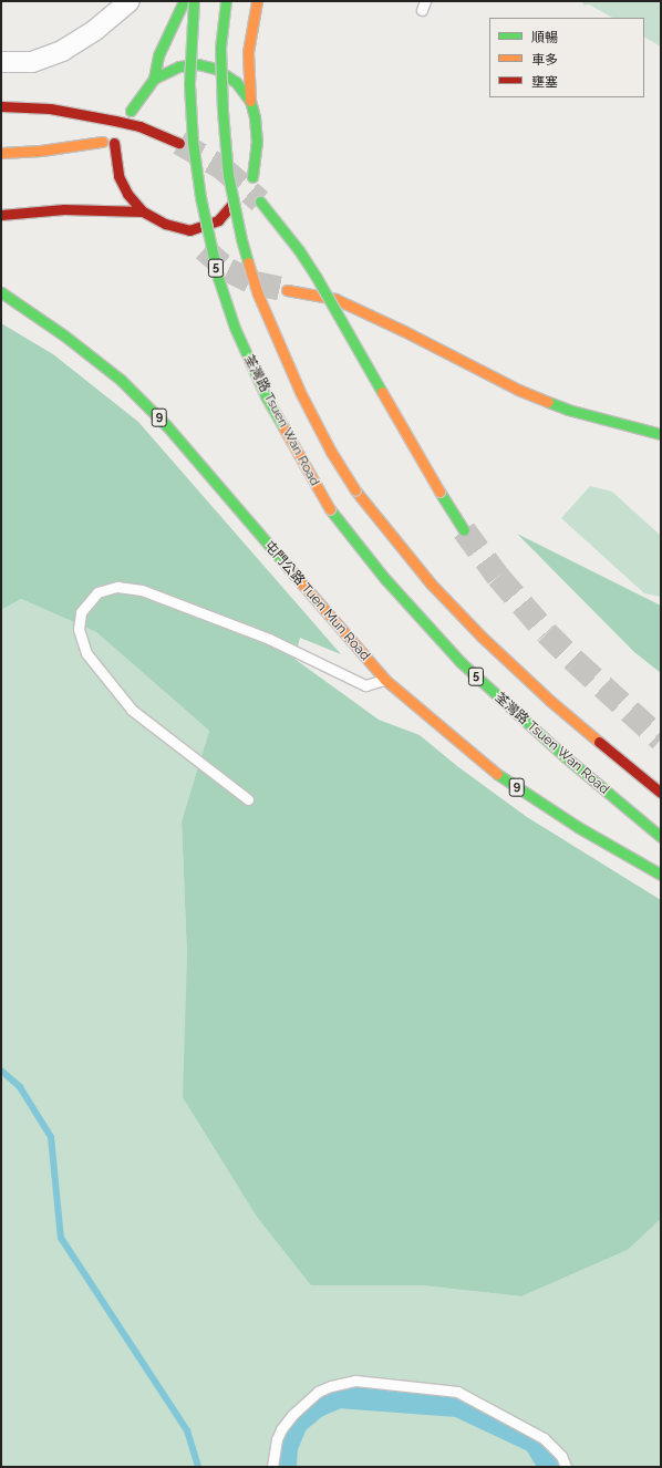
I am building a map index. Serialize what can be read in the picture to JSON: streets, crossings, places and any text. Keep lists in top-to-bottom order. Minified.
{"streets":{"main road":["5","9","荃灣路 Tsuen Wan Road","屯門公路 Tuen Mun Road"]},"legend":["順暢","車多","壅塞"]}
